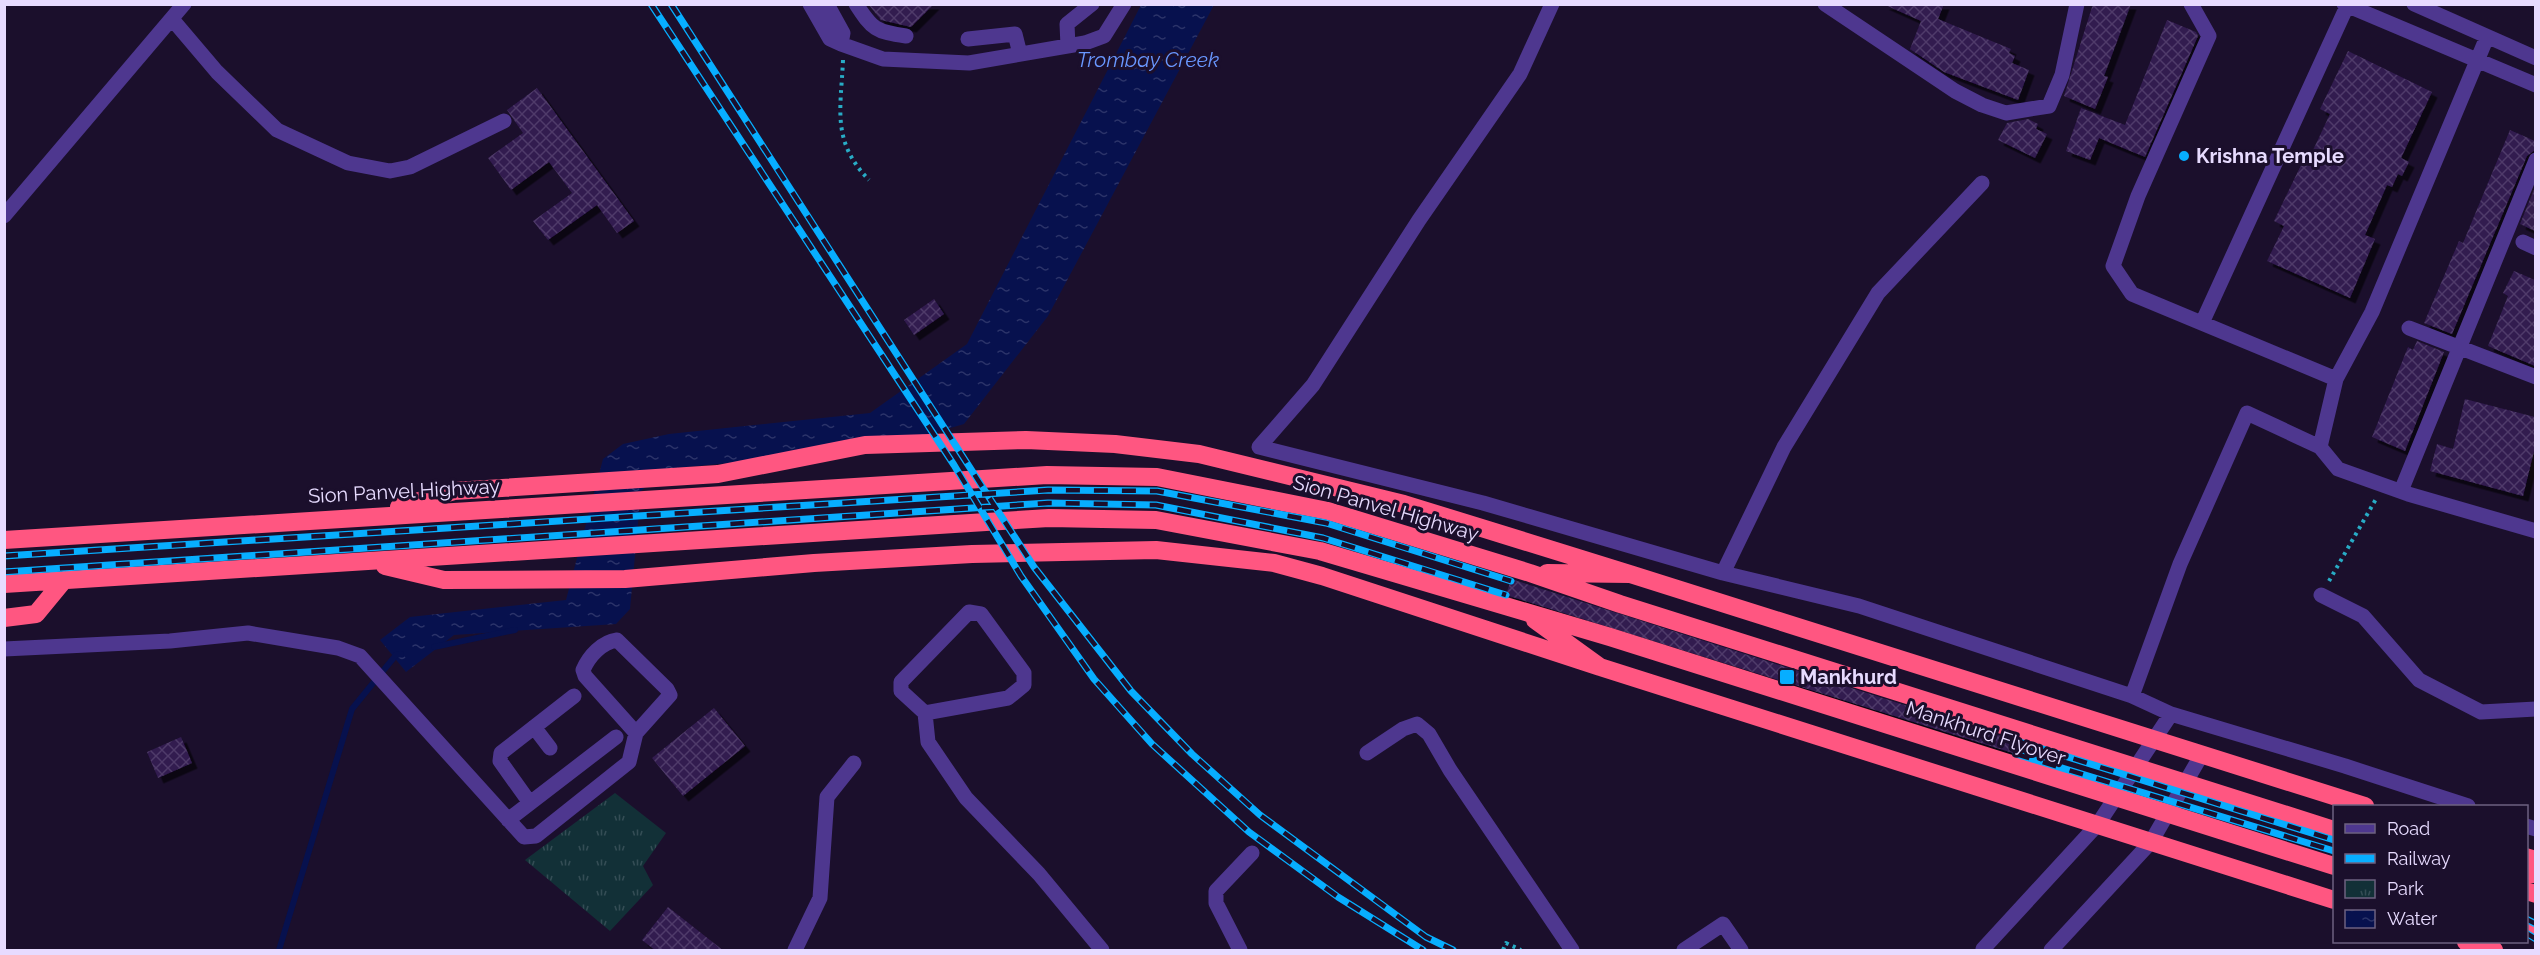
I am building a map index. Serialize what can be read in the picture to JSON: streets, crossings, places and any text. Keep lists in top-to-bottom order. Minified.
{"streets":{"highway":["Sion Panvel Highway","Mankhurd Flyover"]},"crossings":[["Sion Panvel Highway","Mankhurd Flyover"]],"water":["Trombay Creek"],"places":{"other":["Krishna Temple"],"transit":["Mankhurd"]},"legend":["Road","Railway","Park","Water"]}
